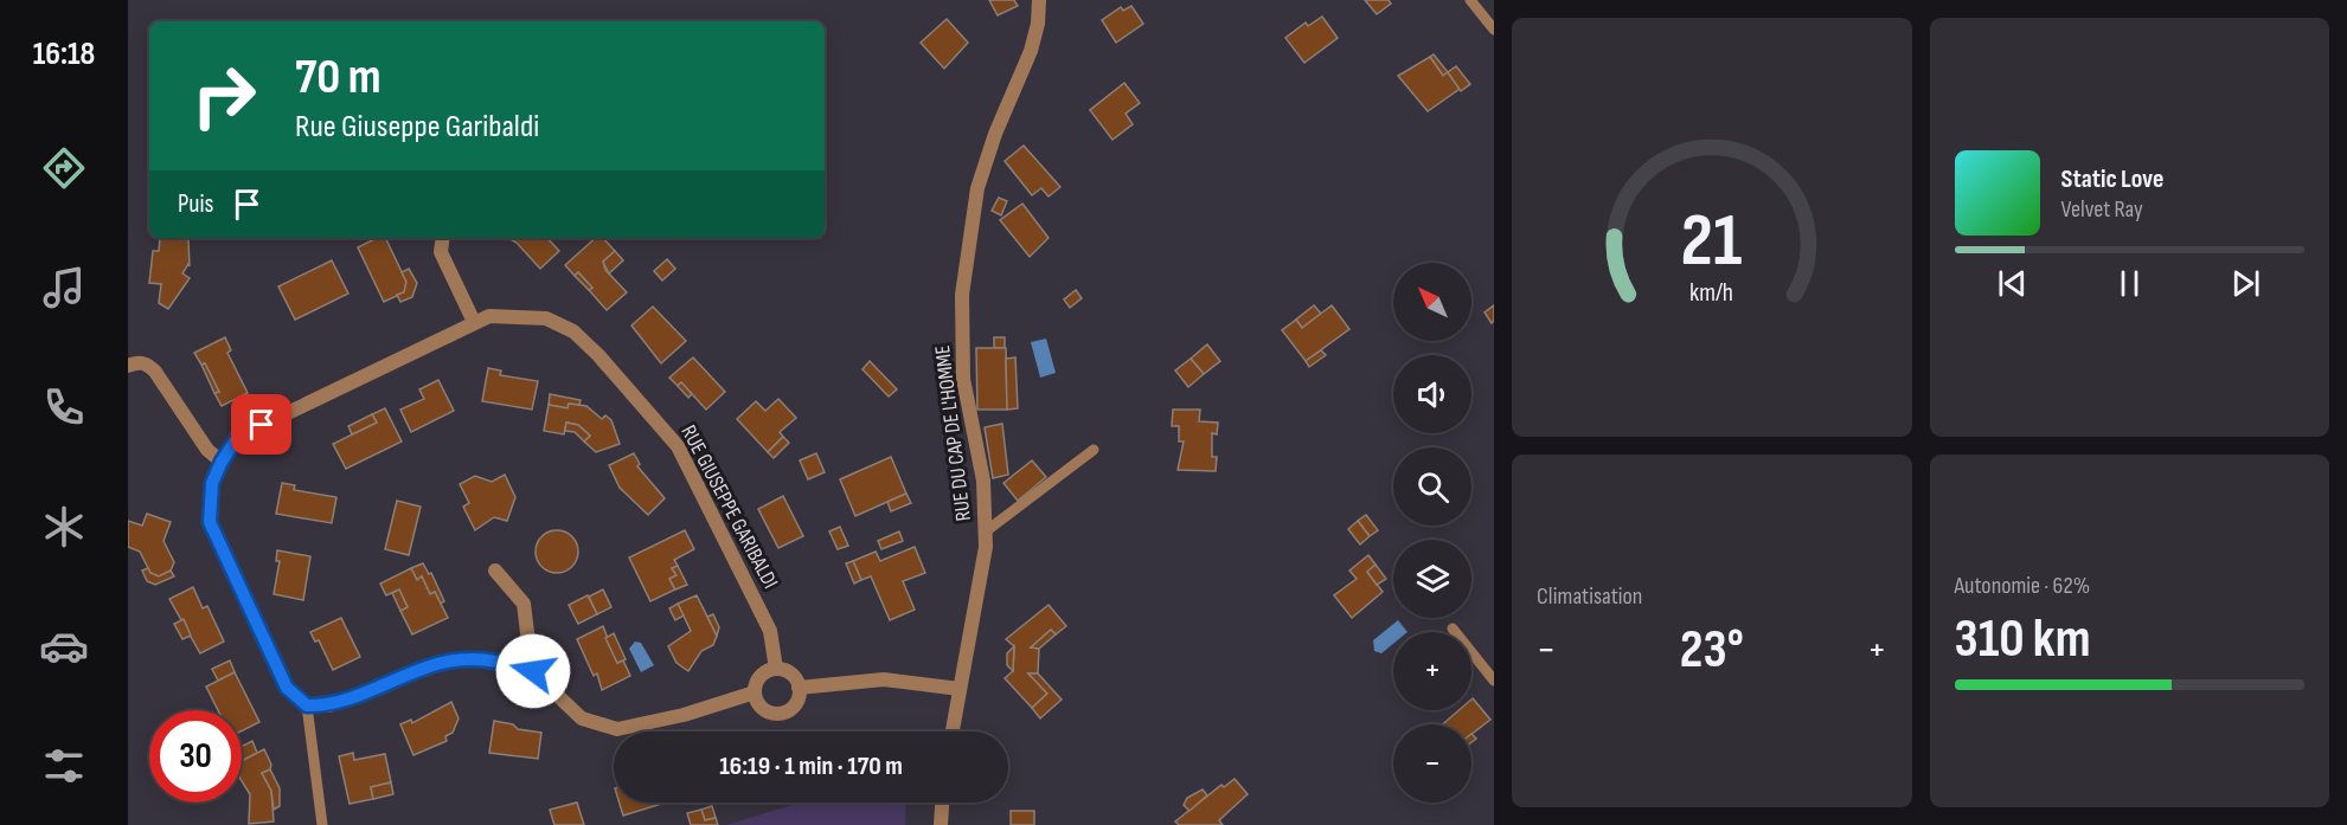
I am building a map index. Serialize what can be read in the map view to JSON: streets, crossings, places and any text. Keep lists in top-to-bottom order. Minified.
{"streets":{"street":["RUE DU CAP DE L'HOMME","RUE GIUSEPPE GARIBALDI"]},"north":"top left","page":{"tabs":"16:18","turn":["70 m","Rue Giuseppe Garibaldi"],"song":["Static Love","Velvet Ray"],"then":"Puis","map_buttons":["+","−"],"tile":["Climatisation",["Autonomie · 62%","310 km"]],"heat":["−","23°","+"],"limit":"30","trip":"16:19 · 1 min · 170 m","gauge":["21","km/h"]}}
